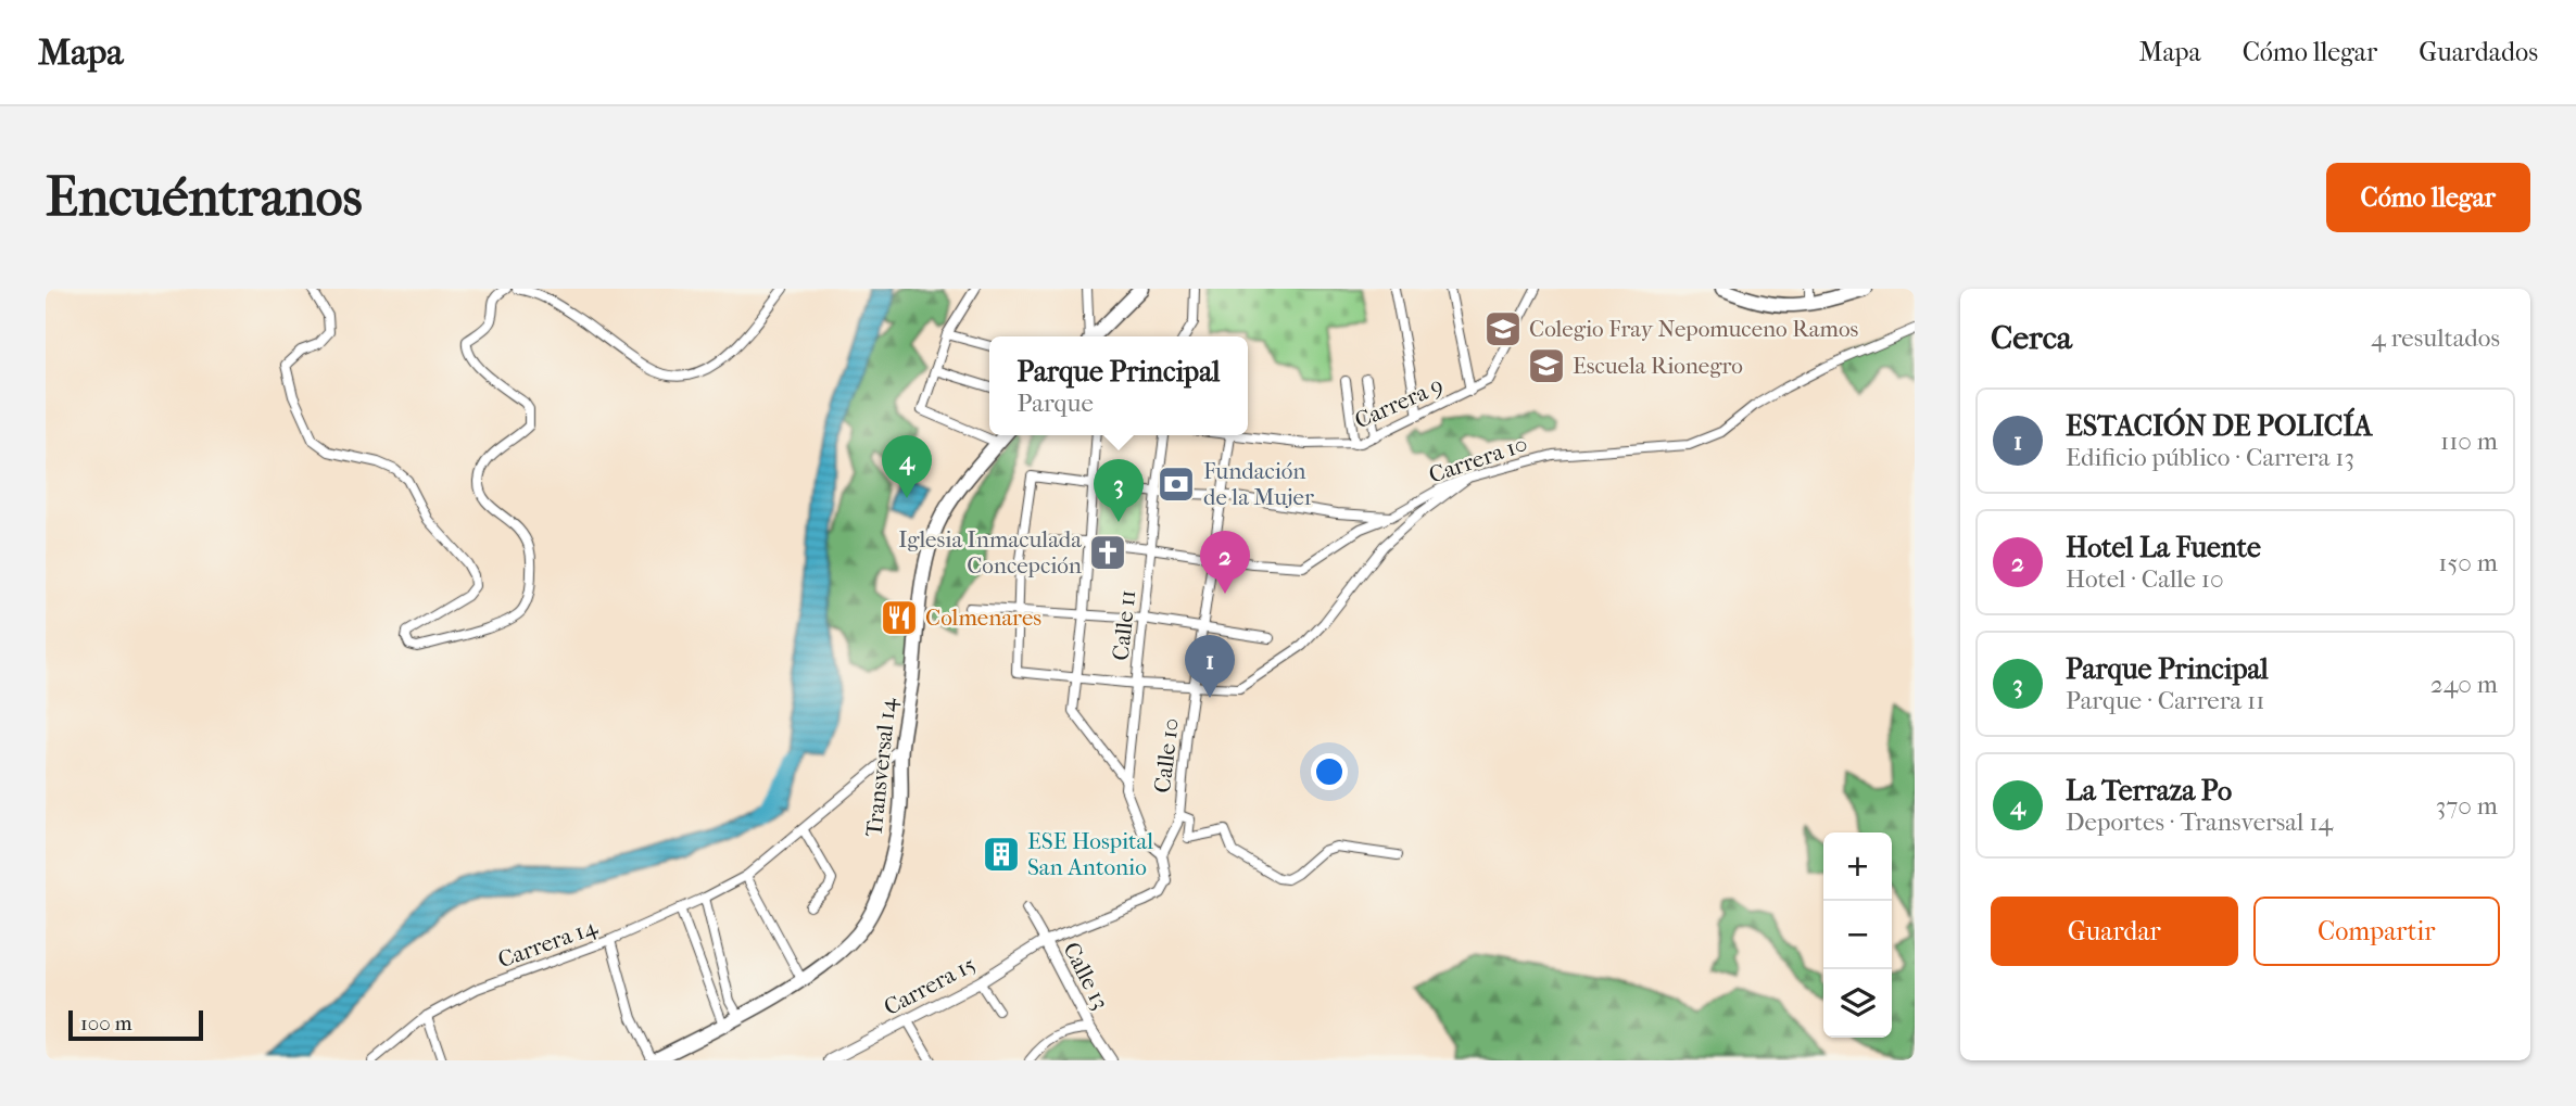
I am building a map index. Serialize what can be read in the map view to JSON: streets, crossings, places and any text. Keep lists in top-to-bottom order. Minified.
{"streets":{"highway":["Transversal 14"],"street":["Carrera 9","Carrera 10","Calle 11","Calle 10","Carrera 14","Calle 13","Carrera 15"]},"crossings":[["Carrera 10","Calle 10"],["Transversal 14","Carrera 14"],["Calle 13","Carrera 15"]],"places":{"school or university":["Colegio Fray Nepomuceno Ramos","Escuela Rionegro"],"bank":["Fundación de la Mujer"],"church":["Iglesia Inmaculada Concepción"],"restaurant":["Colmenares"],"building":["ESE Hospital San Antonio"]},"scale_bar":"100 m","page":{"header":"Mapa","nav":["Mapa","Cómo llegar","Guardados"],"buttons":["Cómo llegar",["Guardar","Compartir"]],"title":"Encuéntranos","heading":["Cerca","4 resultados"],"popup":["Parque Principal","Parque"],"list":[{"mark":"1","name":"ESTACIÓN DE POLICÍA","note":"Edificio público · Carrera 13","value":"110 m"},{"mark":"2","name":"Hotel La Fuente","note":"Hotel · Calle 10","value":"150 m"},{"mark":"3","name":"Parque Principal","note":"Parque · Carrera 11","value":"240 m"},{"mark":"4","name":"La Terraza Po","note":"Deportes · Transversal 14","value":"370 m"}],"pins":["4","3","2","1"],"map_buttons":["+","−"],"scale":"100 m"}}
